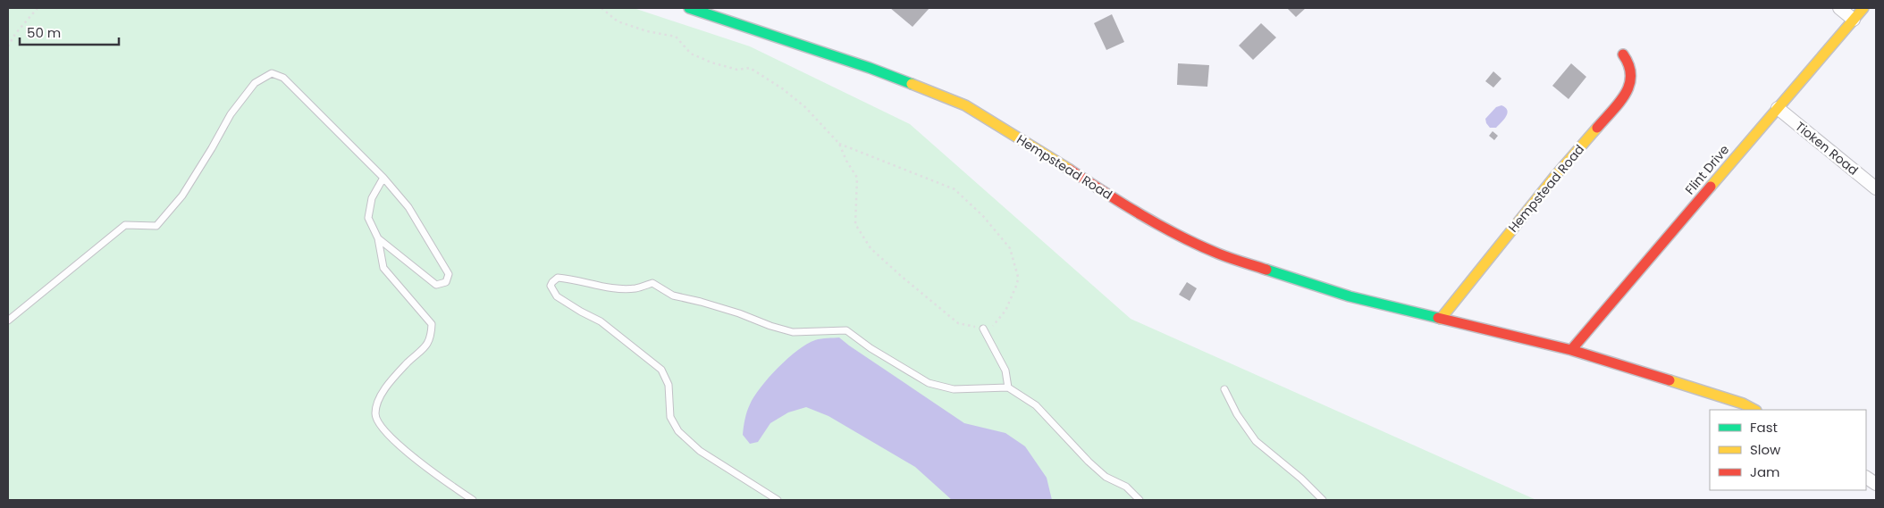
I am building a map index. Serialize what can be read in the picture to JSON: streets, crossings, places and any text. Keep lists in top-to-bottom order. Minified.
{"streets":{"street":["Tioken Road","Hempstead Road","Flint Drive"]},"crossings":[["Tioken Road","Flint Drive"],["Hempstead Road","Flint Drive"]],"legend":["Fast","Slow","Jam"],"scale_bar":"50 m"}
